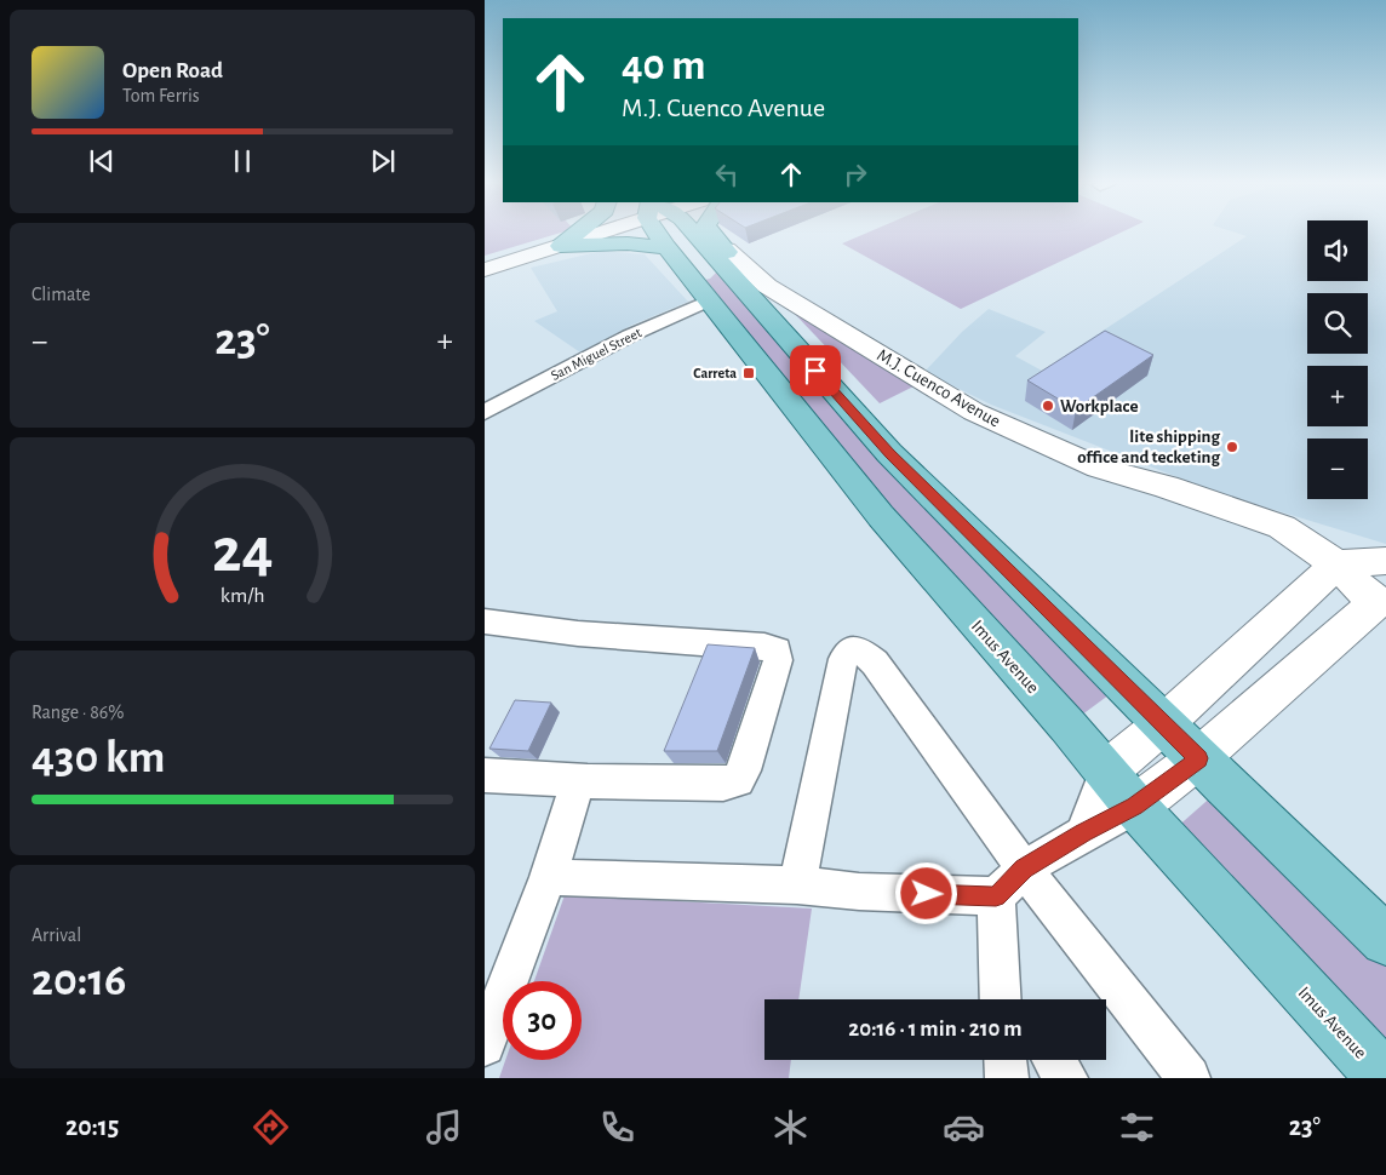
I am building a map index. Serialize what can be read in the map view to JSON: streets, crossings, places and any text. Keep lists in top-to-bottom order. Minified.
{"streets":{"main road":["M.J. Cuenco Avenue","Imus Avenue"],"street":["San Miguel Street"]},"crossings":[["San Miguel Street","Imus Avenue"],["M.J. Cuenco Avenue","Imus Avenue"]],"places":{"transit":["Carreta"],"other":["Workplace","lite shipping office and tecketing"]},"page":{"turn":["40 m","M.J. Cuenco Avenue"],"song":["Open Road","Tom Ferris"],"map_buttons":["+","−"],"tile":["Climate",["Range · 86%","430 km"],["Arrival","20:16"]],"heat":["−","23°","+"],"limit":"30","trip":"20:16 · 1 min · 210 m","tabs":["20:15","23°"],"gauge":["24","km/h"]}}
